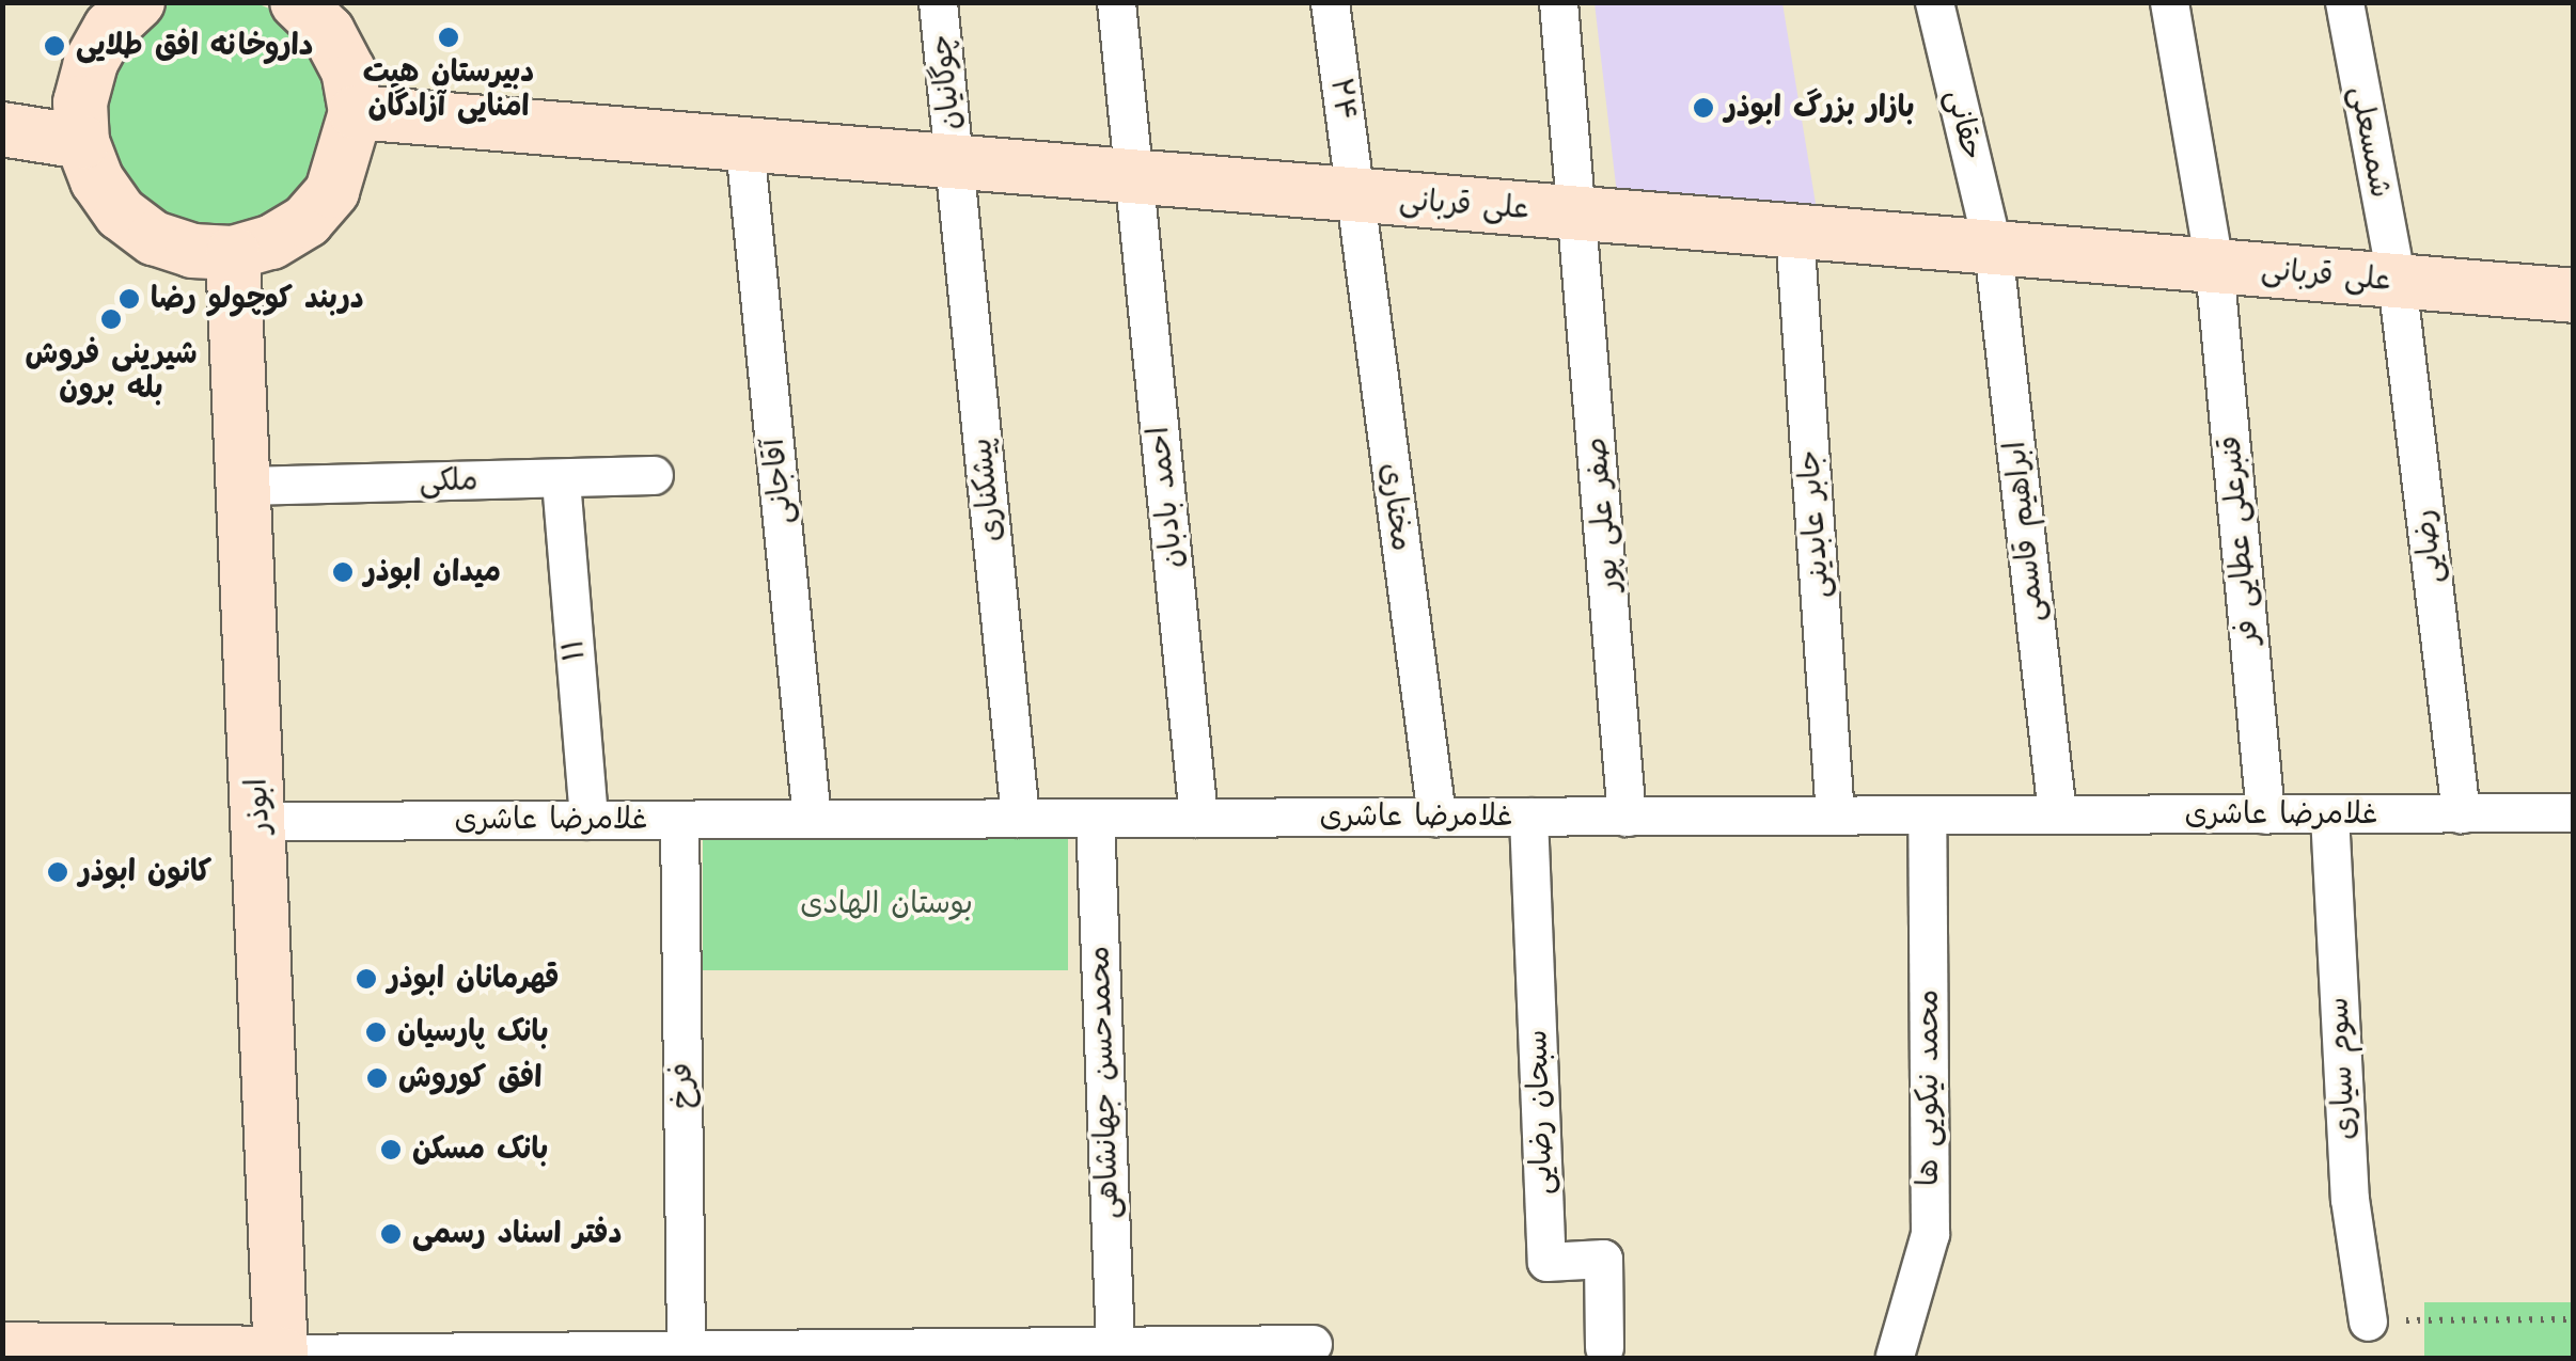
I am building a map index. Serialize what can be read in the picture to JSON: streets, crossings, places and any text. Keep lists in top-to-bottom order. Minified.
{"streets":{"street":["چوگانیان","۲۴","حقانی","شمسعلی","علی قربانی","ملکی","آقاجانی","پیشکناری","احمد بادبان","مختاری","صفر علی پور","جابر عابدینی","ابراهیم قاسمی","قنبرعلی عطایی فر","رضایی","۱۱","ابوذر","غلامرضا عاشری","سوم سیاری","محمدحسن جهانشاهی","فرخ","محمد نیکویی ها","سبحان رضایی"]},"crossings":[["چوگانیان","علی قربانی"],["چوگانیان","پیشکناری"],["۲۴","علی قربانی"],["۲۴","مختاری"],["حقانی","علی قربانی"],["حقانی","ابراهیم قاسمی"],["شمسعلی","علی قربانی"],["شمسعلی","رضایی"],["علی قربانی","آقاجانی"],["علی قربانی","پیشکناری"],["علی قربانی","احمد بادبان"],["علی قربانی","مختاری"],["علی قربانی","صفر علی پور"],["علی قربانی","جابر عابدینی"],["علی قربانی","ابراهیم قاسمی"],["علی قربانی","قنبرعلی عطایی فر"],["علی قربانی","رضایی"],["ملکی","۱۱"],["ملکی","ابوذر"],["آقاجانی","غلامرضا عاشری"],["پیشکناری","غلامرضا عاشری"],["احمد بادبان","غلامرضا عاشری"],["مختاری","غلامرضا عاشری"],["صفر علی پور","غلامرضا عاشری"],["جابر عابدینی","غلامرضا عاشری"],["ابراهیم قاسمی","غلامرضا عاشری"],["قنبرعلی عطایی فر","غلامرضا عاشری"],["رضایی","غلامرضا عاشری"],["۱۱","غلامرضا عاشری"],["ابوذر","غلامرضا عاشری"],["غلامرضا عاشری","سوم سیاری"],["غلامرضا عاشری","محمدحسن جهانشاهی"],["غلامرضا عاشری","فرخ"],["غلامرضا عاشری","محمد نیکویی ها"],["غلامرضا عاشری","سبحان رضایی"]],"parks":["بوستان الهادی"],"places":["دبیرستان هیت امنایی آزادگان","داروخانه افق طلایی","بازار بزرگ ابوذر","دربند کوچولو رضا","شیرینی فروش بله برون","میدان ابوذر","کانون ابوذر","قهرمانان ابوذر","بانک پارسیان","افق کوروش","بانک مسکن","دفتر اسناد رسمی"]}
